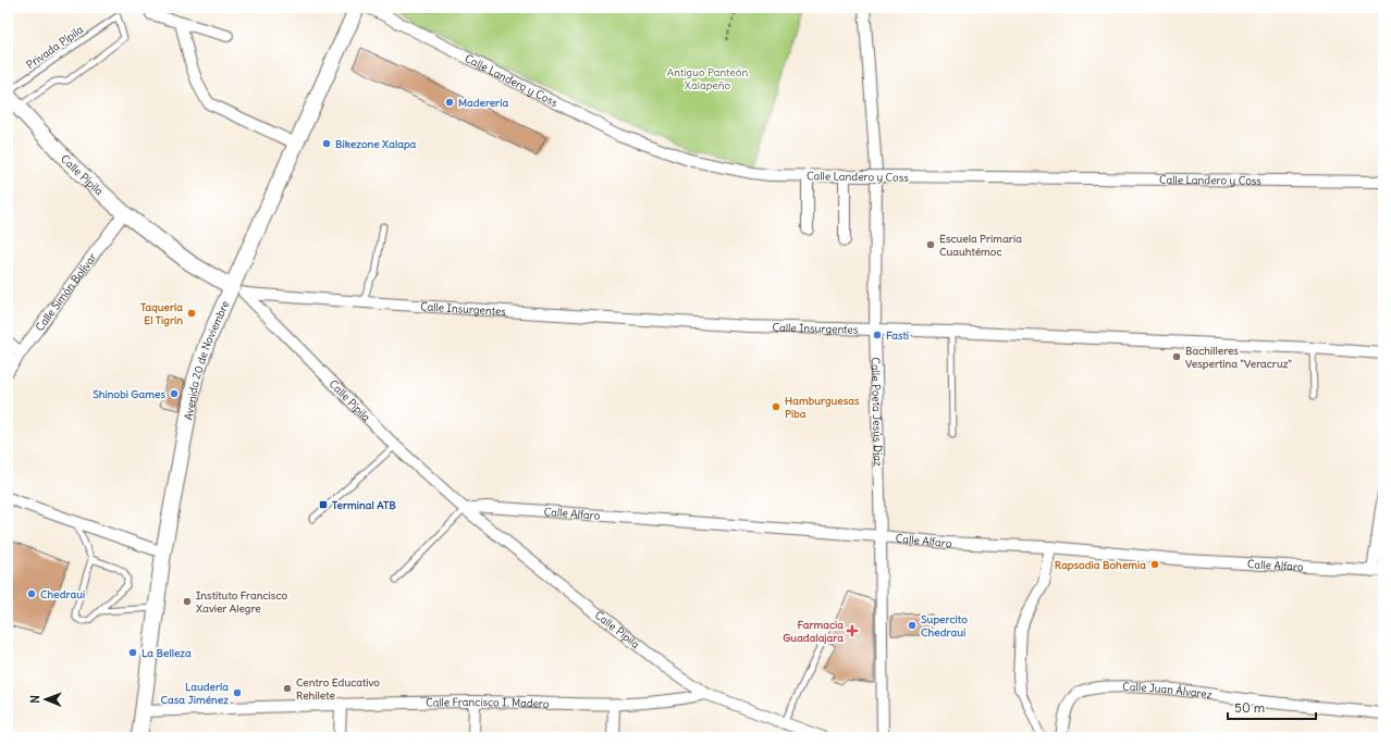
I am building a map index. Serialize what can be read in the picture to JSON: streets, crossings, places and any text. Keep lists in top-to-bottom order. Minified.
{"streets":{"main road":["Calle Pípila","Avenida 20 de Noviembre"],"street":["Calle Landero y Coss","Calle Simón Bolívar","Calle Insurgentes","Calle Poeta Jesús Díaz","Calle Alfaro","Calle Juan Álvarez","Calle Francisco I. Madero"],"lane":["Privada Pípila"]},"crossings":[["Privada Pípila","Calle Pípila"],["Calle Pípila","Calle Simón Bolívar"],["Calle Pípila","Calle Insurgentes"],["Calle Pípila","Avenida 20 de Noviembre"],["Calle Pípila","Calle Alfaro"],["Calle Pípila","Calle Francisco I. Madero"],["Calle Insurgentes","Calle Poeta Jesús Díaz"],["Avenida 20 de Noviembre","Calle Francisco I. Madero"],["Calle Poeta Jesús Díaz","Calle Alfaro"]],"parks":["Antiguo Panteón Xalapeño"],"places":{"other":["Maderería","Bikezone Xalapa","Escuela Primaria Cuauhtémoc","Taquería El Tigrín","Fasti","Bachilleres Vespertina \"Veracruz\"","Shinobi Games","Hamburguesas Piba","Rapsodia Bohemia","Chedraui","Instituto Francisco Xavier Alegre","Supercito Chedraui","La Belleza","Centro Educativo Rehilete","Laudería Casa Jiménez"],"transit":["Terminal ATB"],"health":["Farmacia Guadalajara"]},"scale_bar":"50 m","north":"left"}
